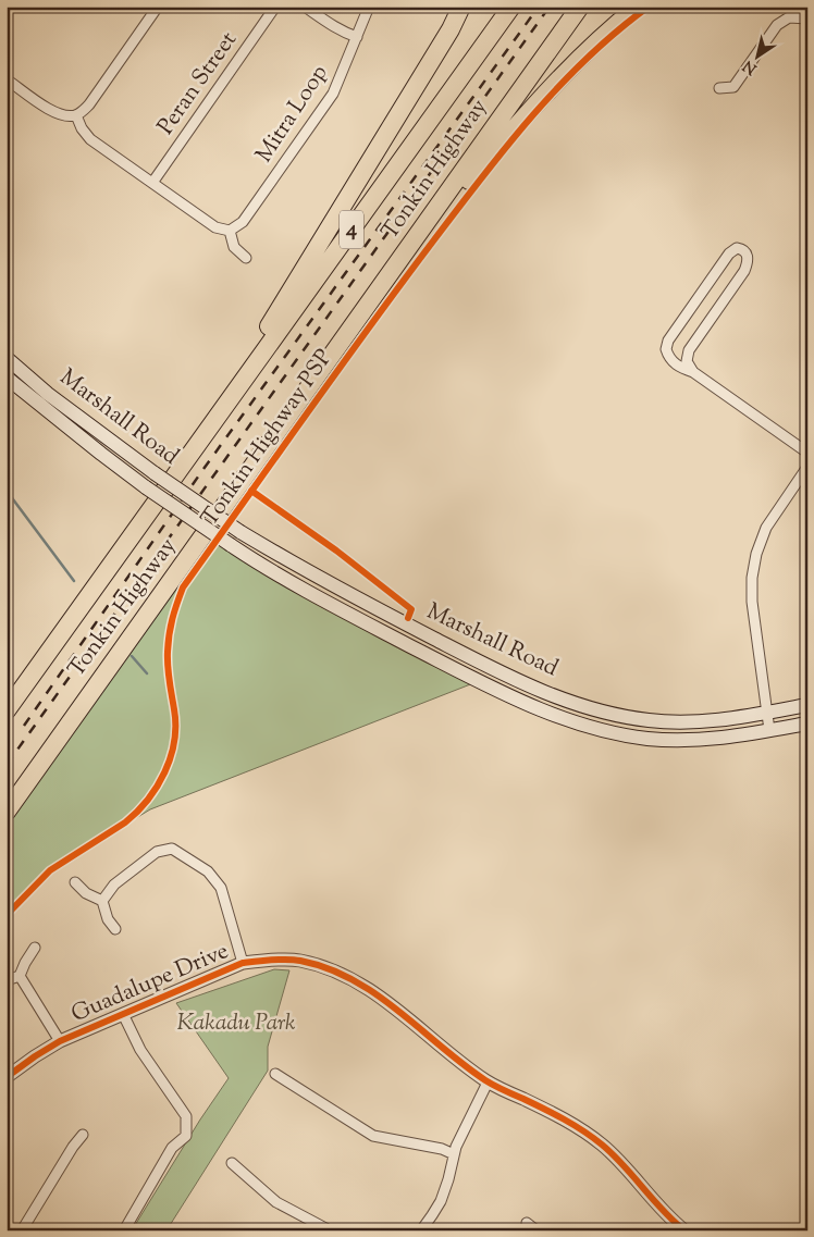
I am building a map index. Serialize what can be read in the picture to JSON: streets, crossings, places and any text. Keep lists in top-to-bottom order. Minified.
{"streets":{"highway":["Tonkin Highway","4"],"main road":["Marshall Road"],"street":["Peran Street","Mitra Loop","Guadalupe Drive"],"cycle path":["Tonkin Highway PSP"]},"parks":["Kakadu Park"],"north":"bottom left"}
